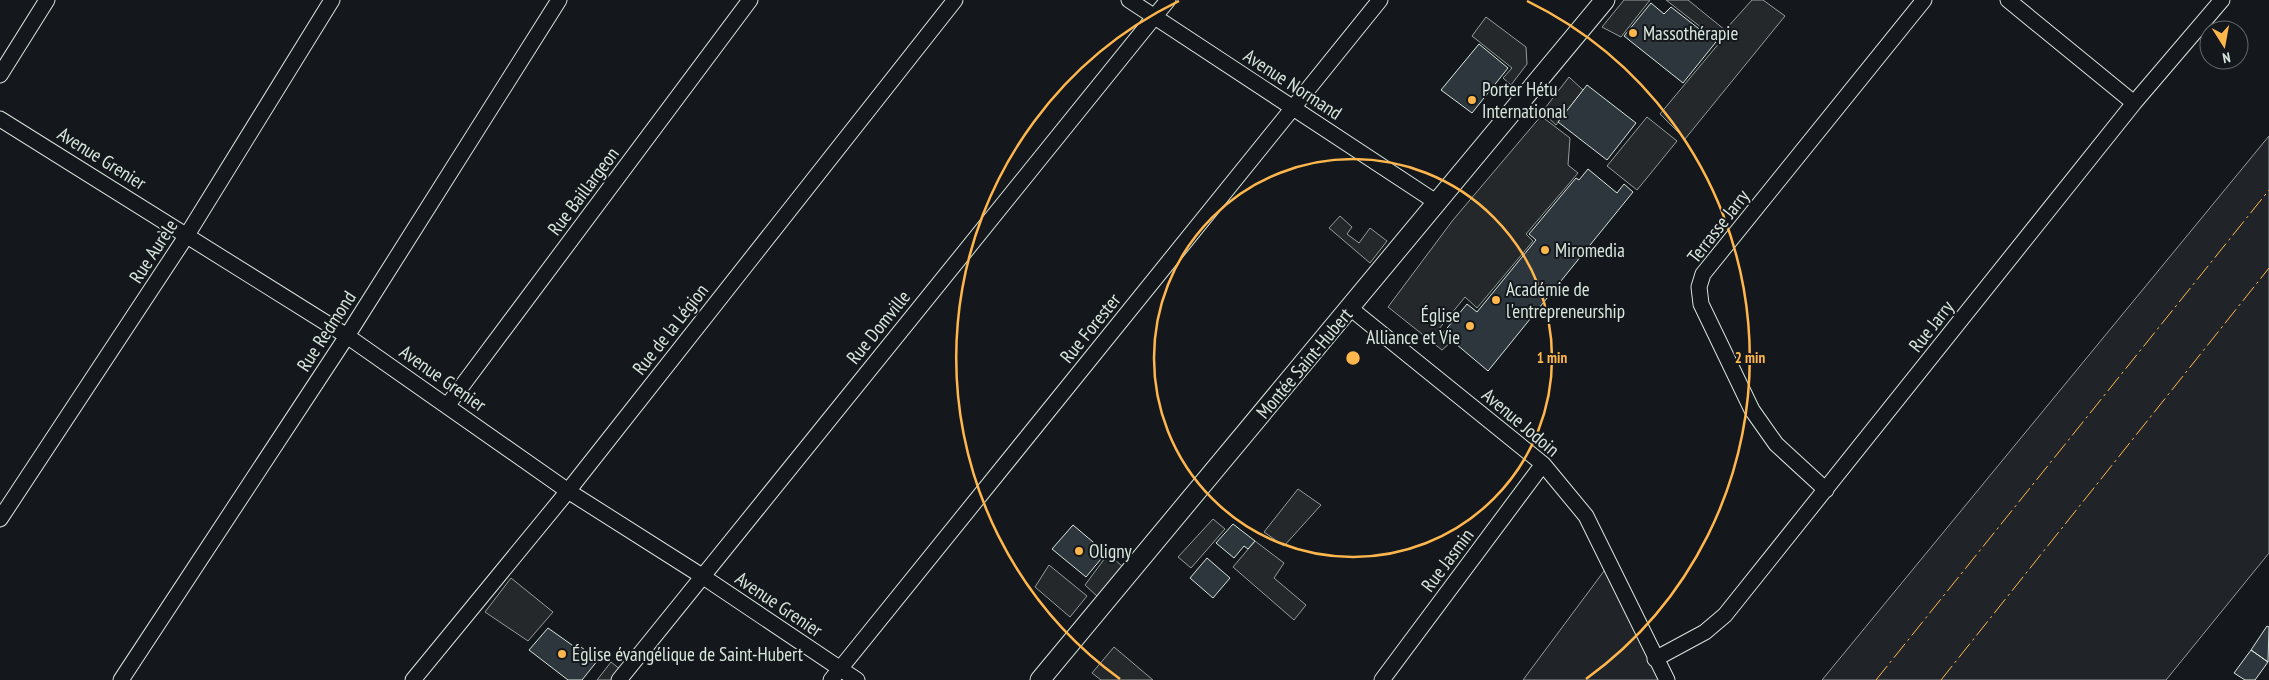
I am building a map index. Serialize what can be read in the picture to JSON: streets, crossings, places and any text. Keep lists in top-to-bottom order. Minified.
{"streets":{"street":["Avenue Normand","Avenue Grenier","Rue Baillargeon","Terrasse Jarry","Rue Aurèle","Rue Jarry","Rue Domville","Rue Forester","Rue de la Légion","Rue Redmond","Montée Saint-Hubert","Avenue Jodoin","Rue Jasmin"]},"crossings":[["Avenue Normand","Rue Domville"],["Avenue Normand","Rue Forester"],["Avenue Normand","Montée Saint-Hubert"],["Avenue Grenier","Rue Baillargeon"],["Avenue Grenier","Rue Aurèle"],["Avenue Grenier","Rue Domville"],["Avenue Grenier","Rue Forester"],["Avenue Grenier","Rue de la Légion"],["Avenue Grenier","Rue Redmond"],["Terrasse Jarry","Rue Jarry"],["Rue Jarry","Avenue Jodoin"],["Montée Saint-Hubert","Avenue Jodoin"],["Avenue Jodoin","Rue Jasmin"]],"places":["Massothérapie","Porter Hétu International","Miromedia","Académie de l'entrepreneurship","Église Alliance et Vie","Oligny","Église évangélique de Saint-Hubert"],"north":"bottom","rings":["1 min","2 min"]}
